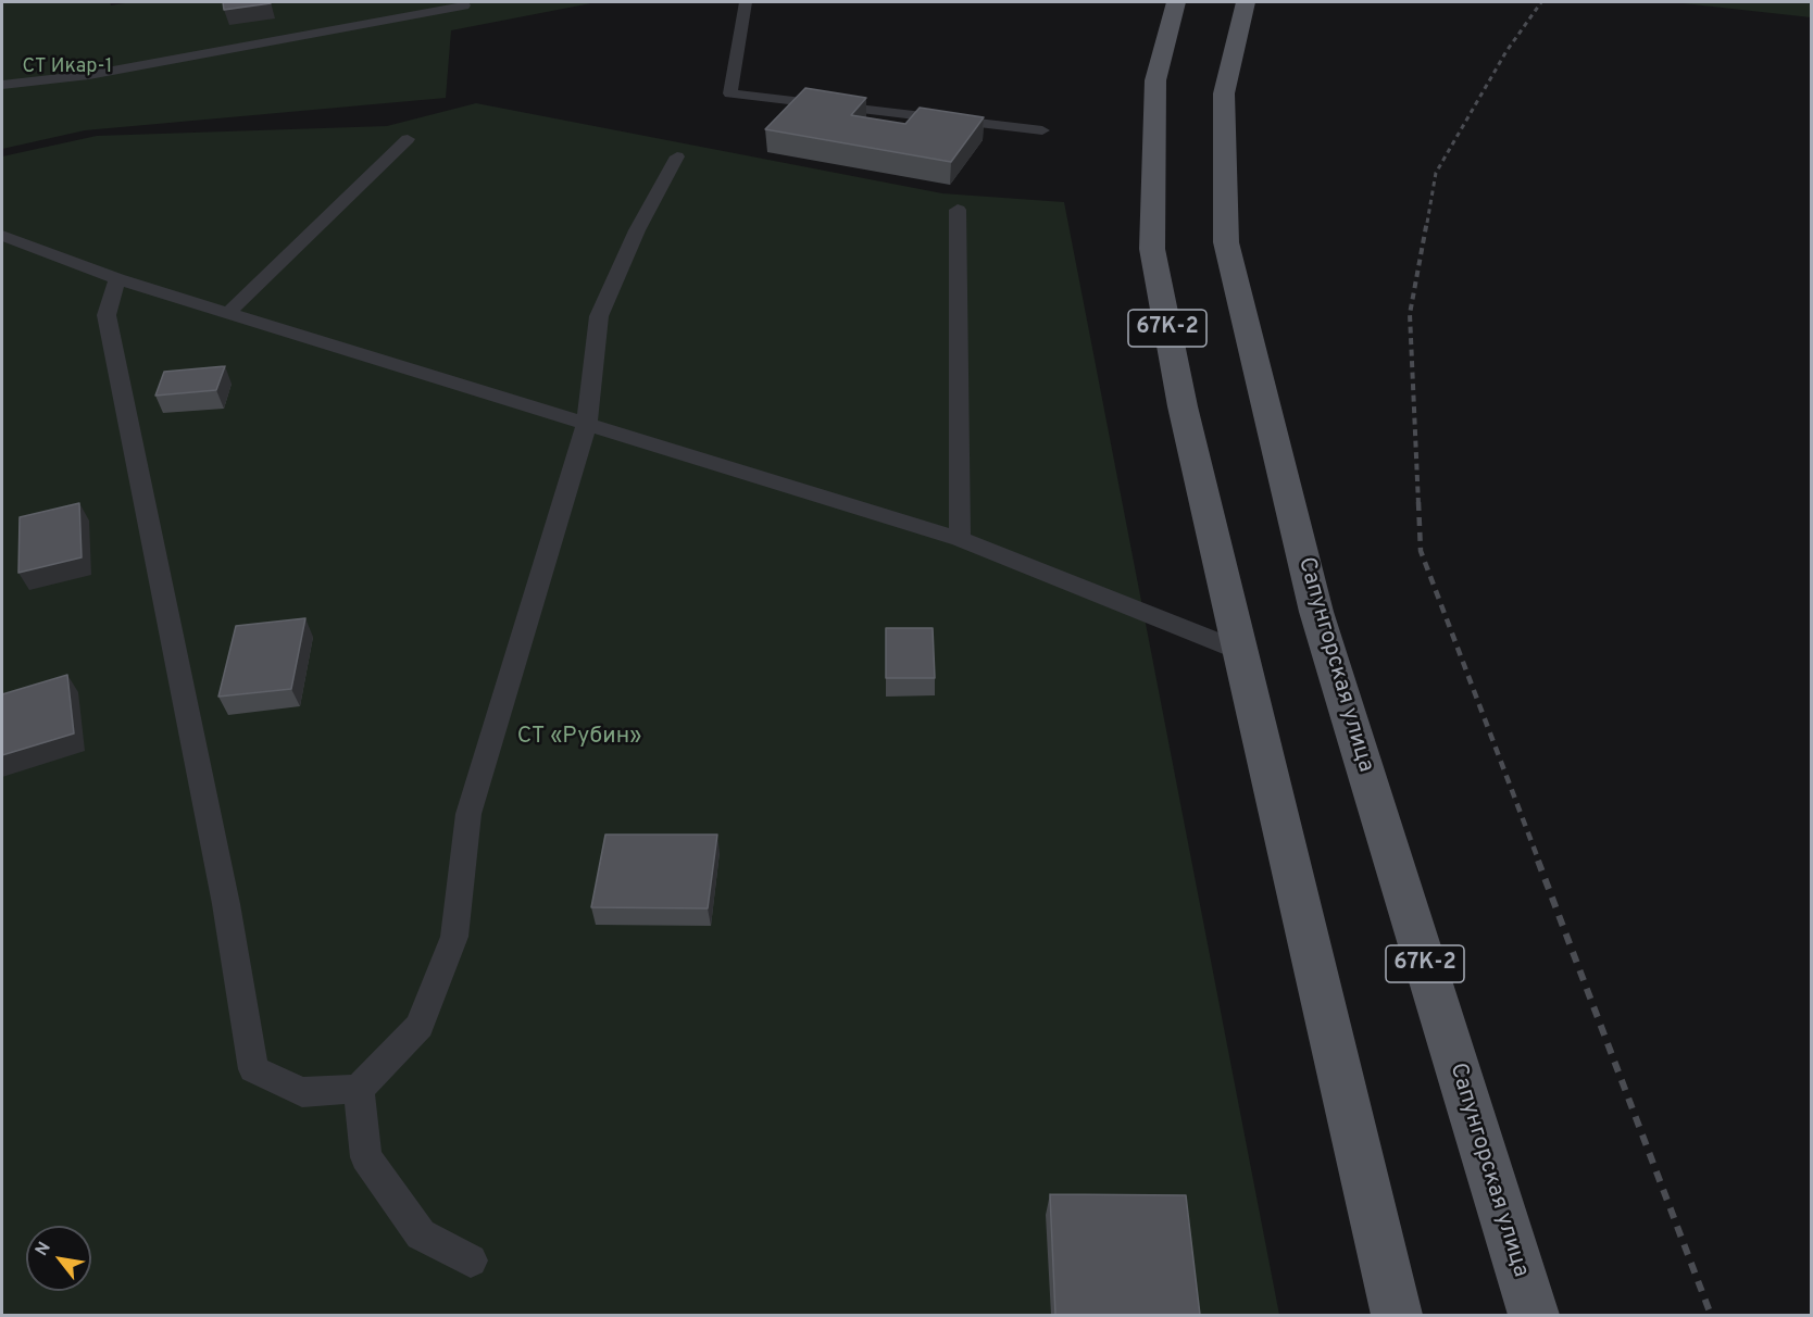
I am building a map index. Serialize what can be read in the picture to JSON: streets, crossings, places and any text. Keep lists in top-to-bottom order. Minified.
{"streets":{"main road":["67К-2","Сапунгорская улица"]},"parks":["СТ Икар-1","СТ «Рубин»"],"north":"top left"}
